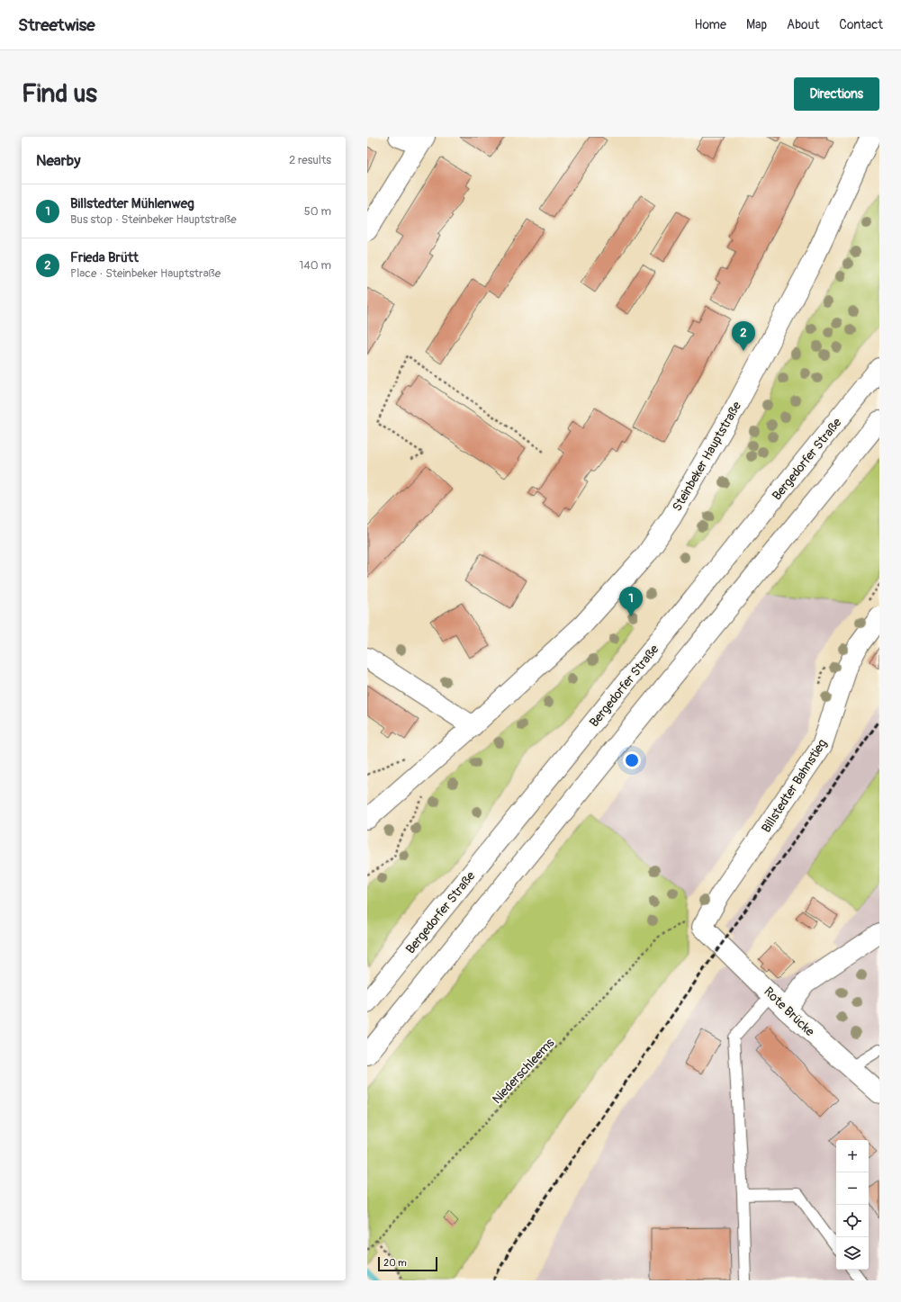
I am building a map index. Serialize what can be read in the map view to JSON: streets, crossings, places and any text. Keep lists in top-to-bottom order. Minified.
{"streets":{"main road":["Steinbeker Hauptstraße","Bergedorfer Straße","Billstedter Bahnstieg","Rote Brücke"],"path":["Niederschleems"]},"crossings":[["Billstedter Bahnstieg","Rote Brücke"],["Billstedter Bahnstieg","Niederschleems"],["Rote Brücke","Niederschleems"]],"scale_bar":"20 m","page":{"header":"Streetwise","nav":["Home","Map","About","Contact"],"buttons":"Directions","title":"Find us","heading":["Nearby","2 results"],"list":[{"mark":"1","name":"Billstedter Mühlenweg","note":"Bus stop · Steinbeker Hauptstraße","value":"50 m"},{"mark":"2","name":"Frieda Brütt","note":"Place · Steinbeker Hauptstraße","value":"140 m"}],"pins":["2","1"],"map_buttons":["+","−"],"scale":"20 m"}}
